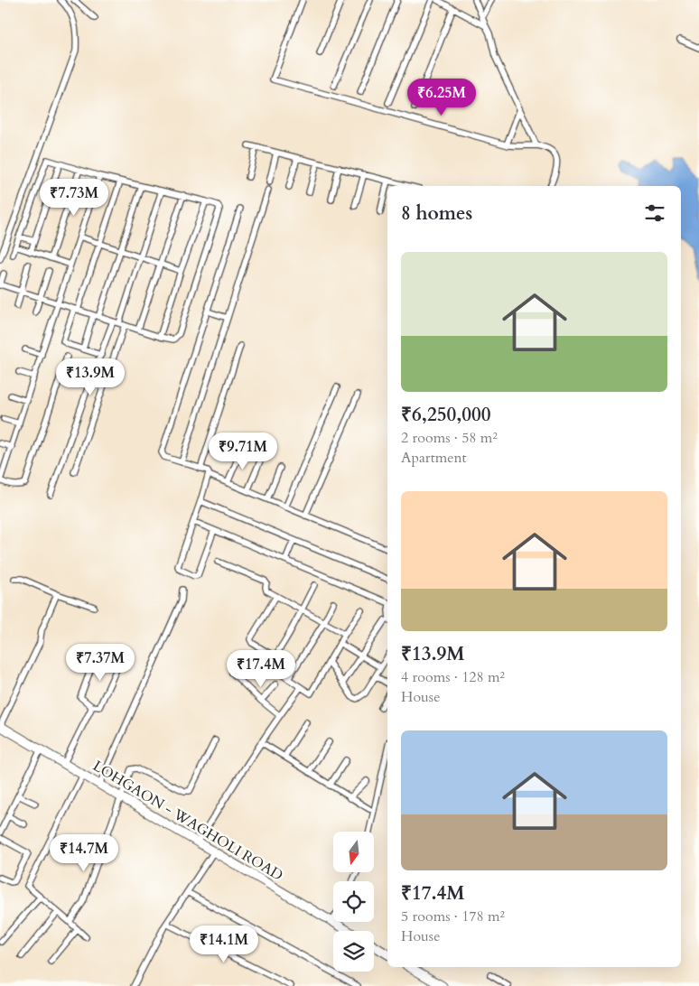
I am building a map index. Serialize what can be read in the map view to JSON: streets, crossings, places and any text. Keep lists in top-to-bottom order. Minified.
{"streets":{"main road":["LOHGAON - WAGHOLI ROAD"]},"north":"bottom","page":{"price":["₹6.25M","₹7.73M","₹13.9M","₹9.71M","₹7.37M","₹17.4M","₹14.7M","₹14.1M"],"heading":"8 homes","list":[{"name":"₹6,250,000","note":"2 rooms · 58 m² · Apartment"},{"name":"₹13.9M","note":"4 rooms · 128 m² · House"},{"name":"₹17.4M","note":"5 rooms · 178 m² · House"}]}}
